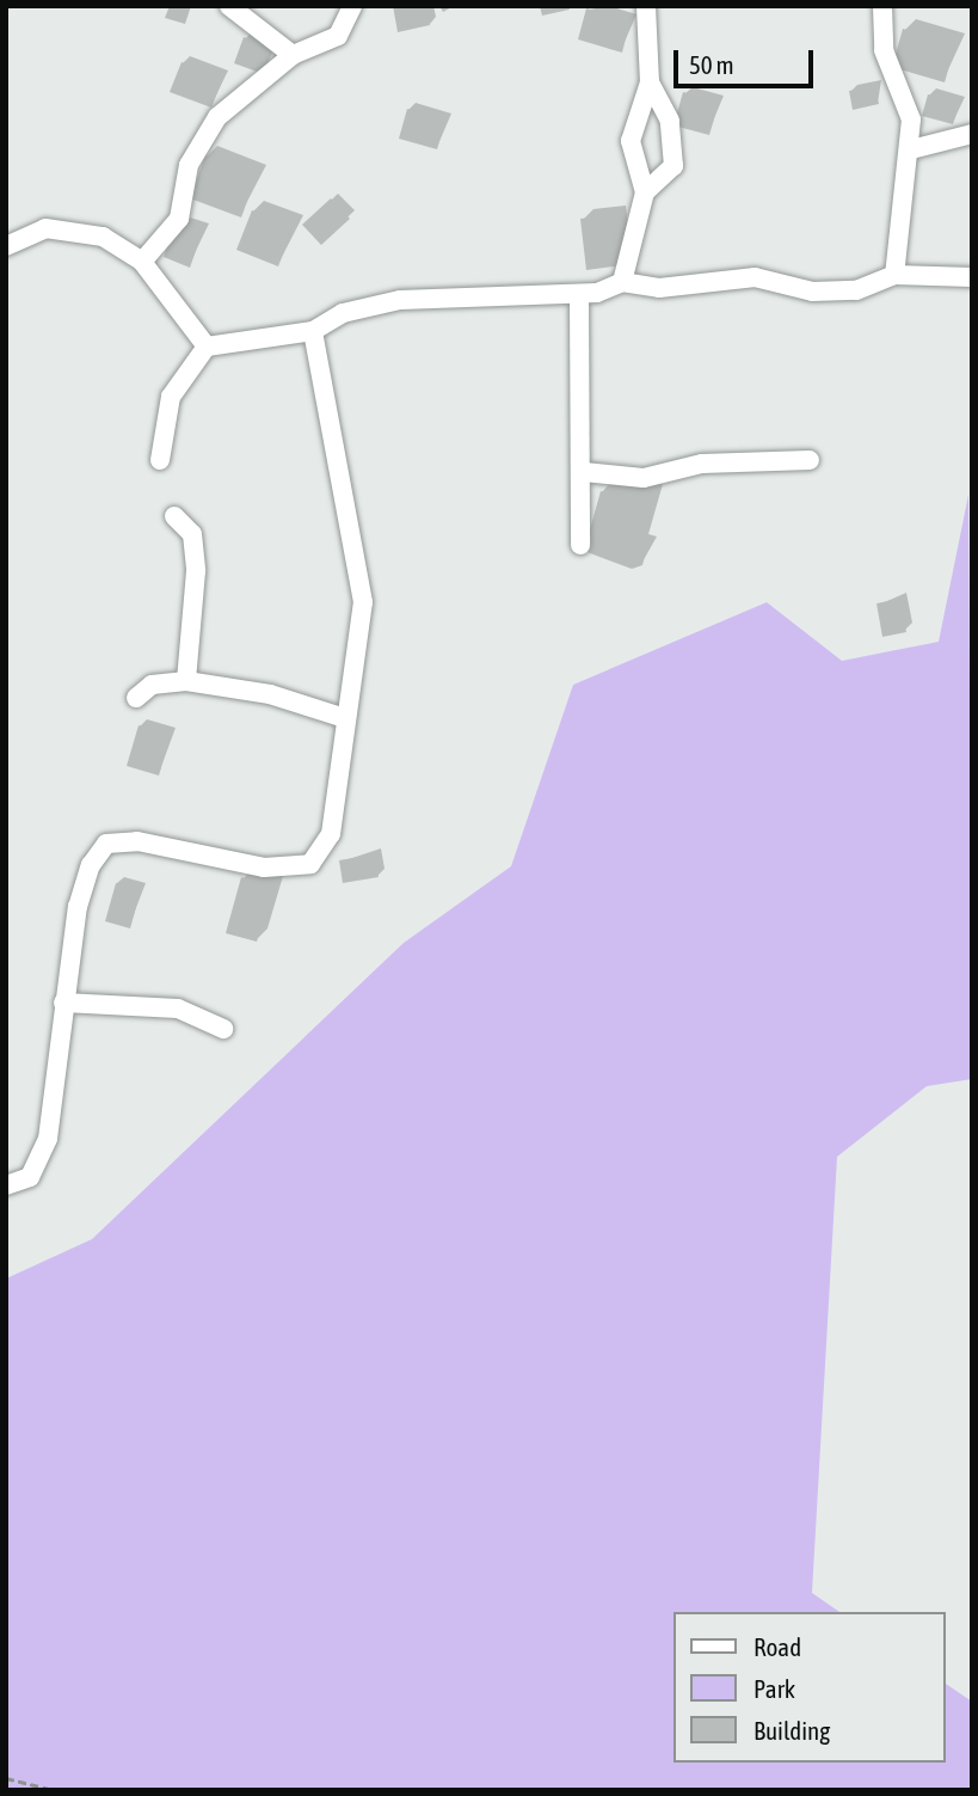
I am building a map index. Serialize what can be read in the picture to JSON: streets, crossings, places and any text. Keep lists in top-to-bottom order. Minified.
{"legend":["Road","Park","Building"],"scale_bar":"50 m"}
